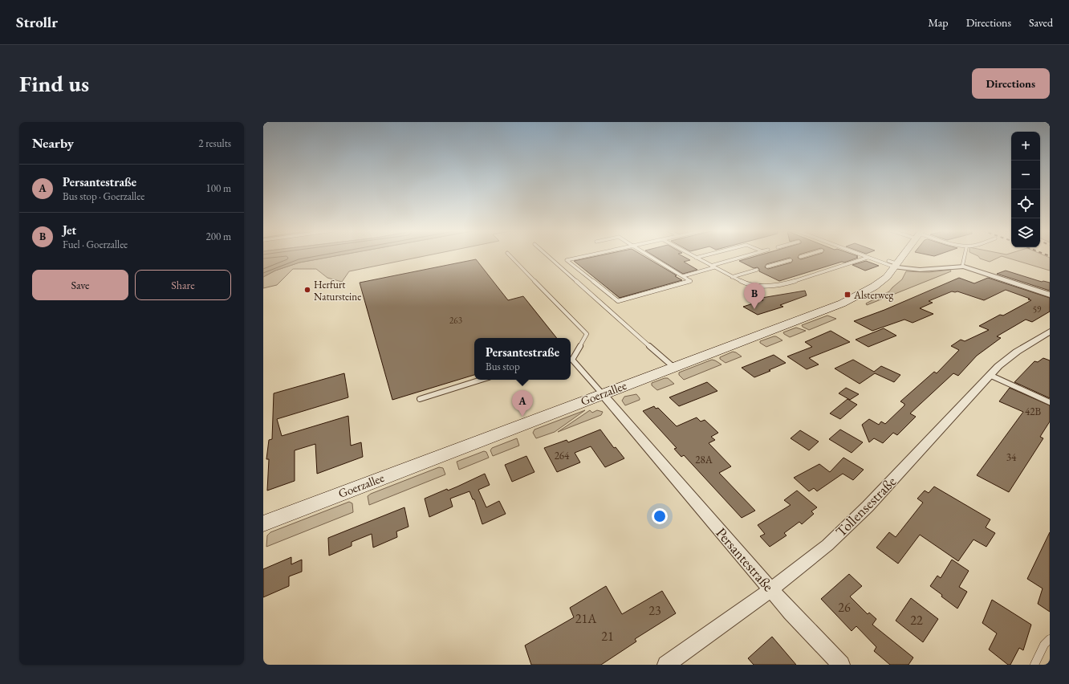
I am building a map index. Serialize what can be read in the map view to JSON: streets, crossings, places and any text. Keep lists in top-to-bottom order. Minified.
{"streets":{"main road":["Goerzallee"],"street":["Tollensestraße","Persantestraße"]},"crossings":[["Goerzallee","Persantestraße"],["Tollensestraße","Persantestraße"]],"places":{"other":["Herfurt Natursteine"],"transit":["Alsterweg"]},"house_numbers":["59","263","42B","264","34","28A","26","23","21A","22","21"],"page":{"header":"Strollr","nav":["Map","Directions","Saved"],"buttons":["Directions",["Save","Share"]],"title":"Find us","heading":["Nearby","2 results"],"map_buttons":["+","−"],"list":[{"mark":"A","name":"Persantestraße","note":"Bus stop · Goerzallee","value":"100 m"},{"mark":"B","name":"Jet","note":"Fuel · Goerzallee","value":"200 m"}],"pins":["B","A"],"popup":["Persantestraße","Bus stop"]}}
